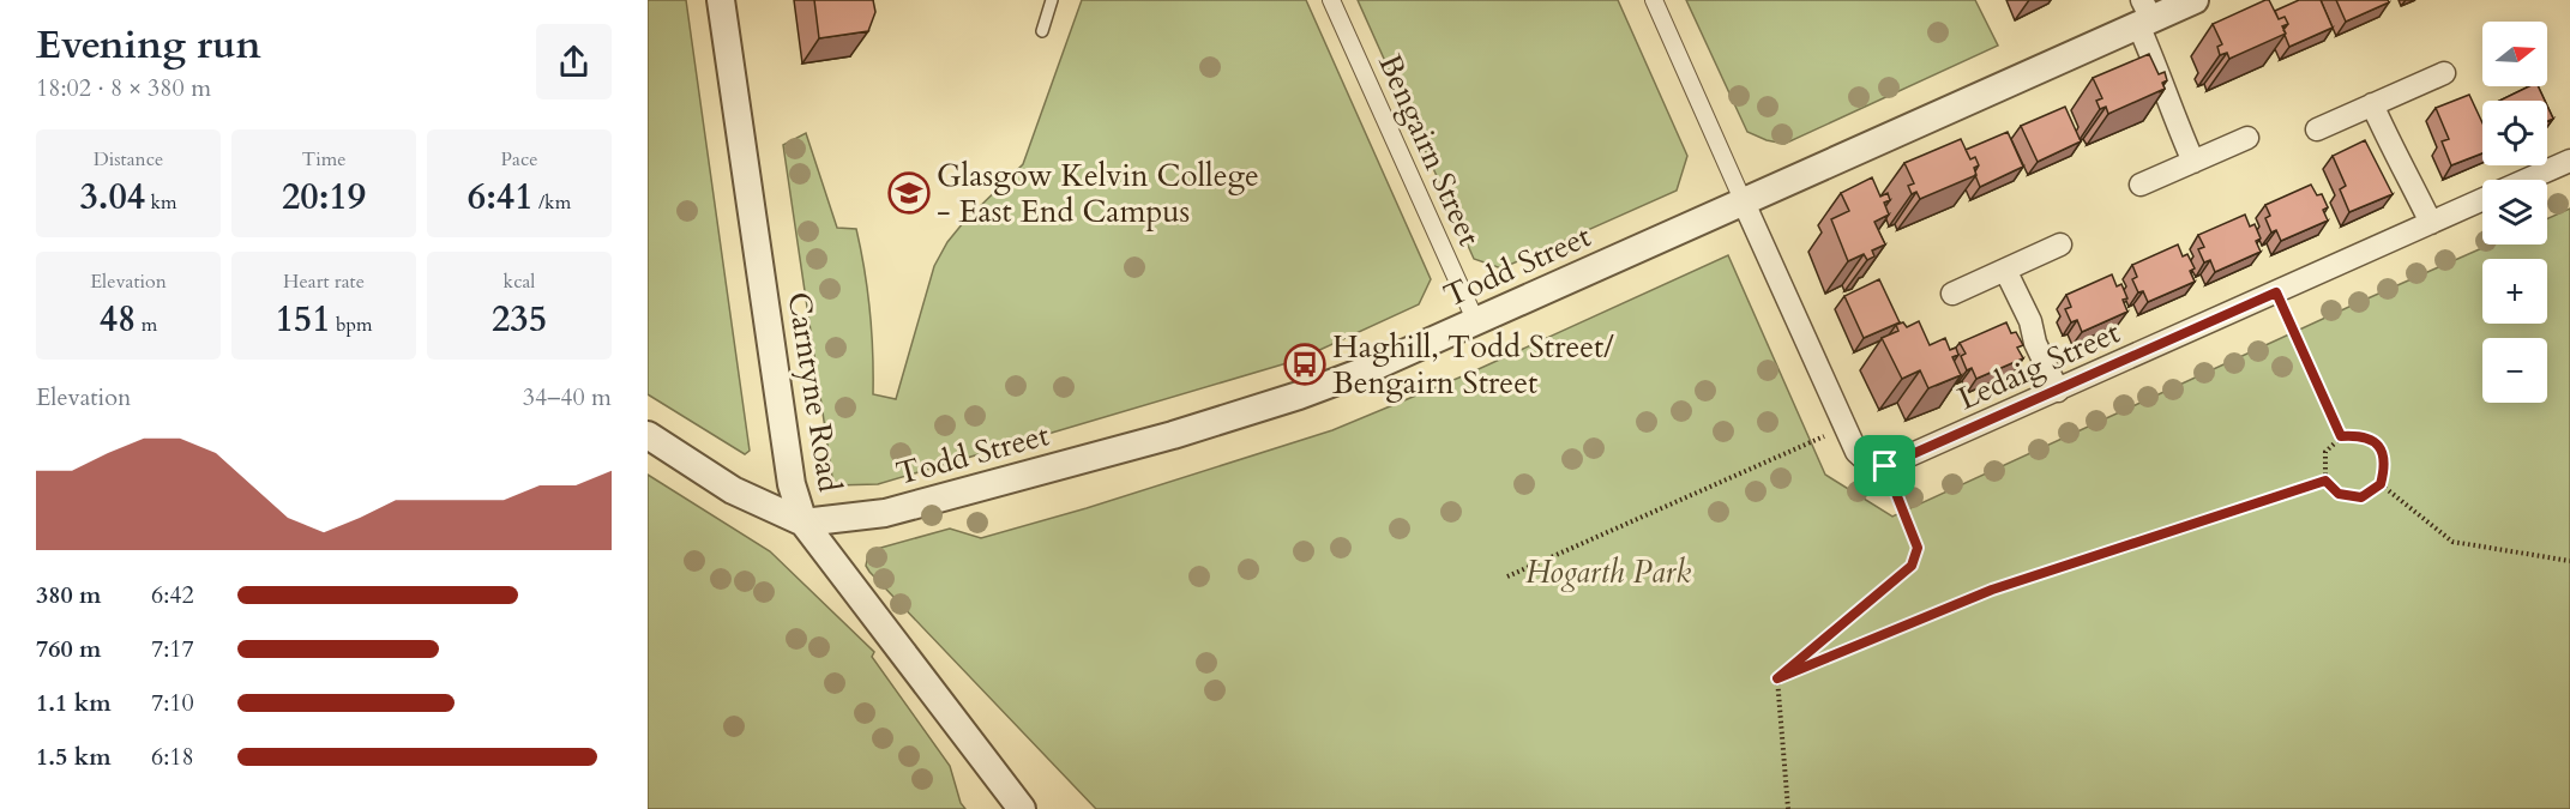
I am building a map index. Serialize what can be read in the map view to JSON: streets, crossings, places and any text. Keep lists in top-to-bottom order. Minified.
{"streets":{"street":["Bengairn Street","Todd Street","Ledaig Street","Carntyne Road"]},"crossings":[["Bengairn Street","Todd Street"],["Todd Street","Carntyne Road"]],"parks":["Hogarth Park"],"places":{"school or university":["Glasgow Kelvin College - East End Campus"],"bus stop":["Haghill, Todd Street/ Bengairn Street"]},"north":"right","page":{"heading":["Evening run","18:02 · 8 × 380 m"],"map_buttons":["+","−"],"stats":[["Distance","3.04 km"],["Time","20:19"],["Pace","6:41 /km"],["Elevation","48 m"],["Heart rate","151 bpm"],["kcal","235"]],"chart":["Elevation","34–40 m"],"list":[{"name":"380 m","note":"6:42"},{"name":"760 m","note":"7:17"},{"name":"1.1 km","note":"7:10"},{"name":"1.5 km","note":"6:18"}]}}
